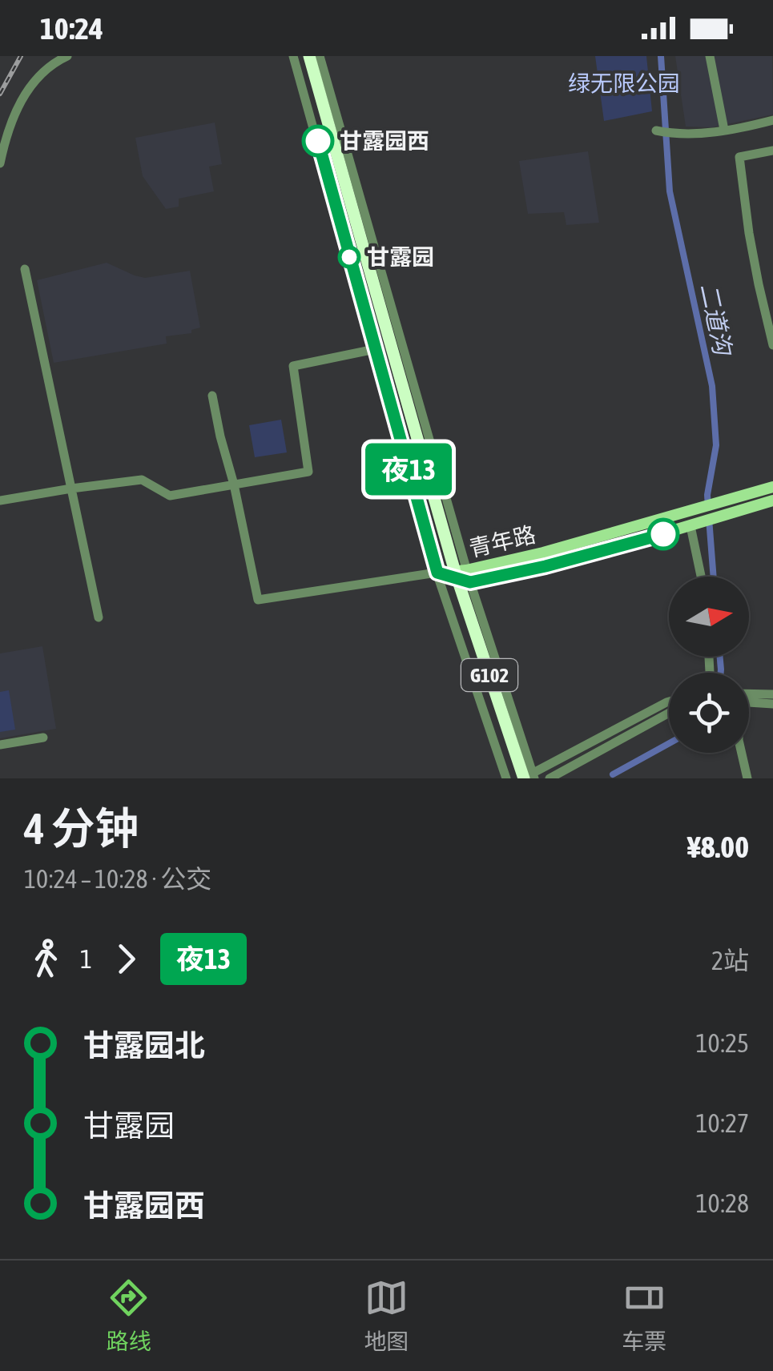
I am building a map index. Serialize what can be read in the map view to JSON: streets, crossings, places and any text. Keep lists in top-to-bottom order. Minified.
{"streets":{"highway":["G102"],"main road":["青年路"]},"crossings":[["青年路","G102"]],"water":["二道沟"],"parks":["绿无限公园"],"places":["甘露园西","甘露园"],"lines":["bus line 夜13"],"north":"right","page":{"status":"10:24","on_map":"夜13","heading":["4 分钟","10:24 – 10:28 · 公交","¥8.00"],"legs":["1","夜13","2站"],"list":[{"name":"甘露园北","value":"10:25"},{"name":"甘露园","value":"10:27"},{"name":"甘露园西","value":"10:28"}],"tabs":["路线","地图","车票"]}}
